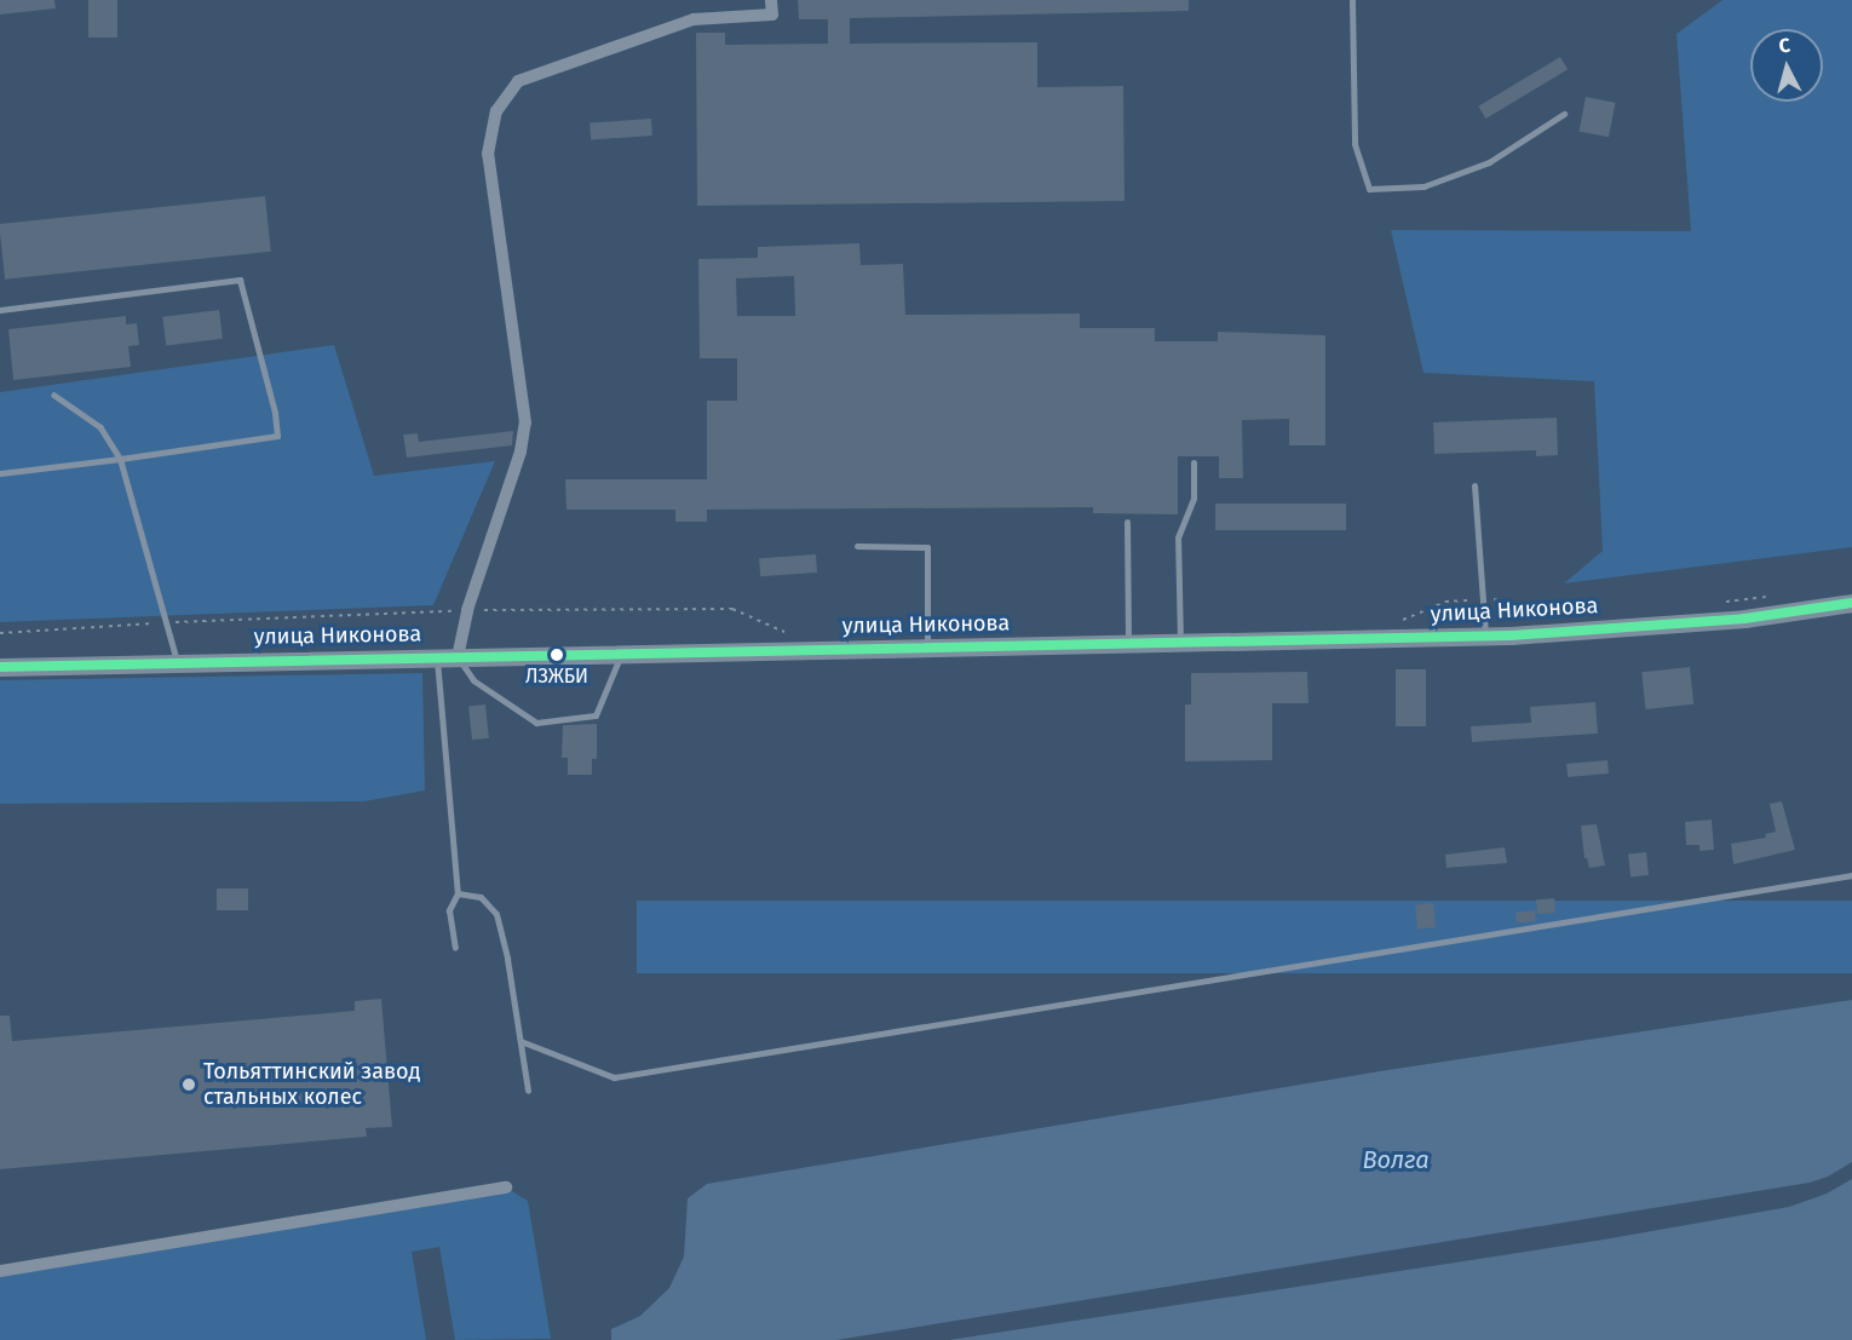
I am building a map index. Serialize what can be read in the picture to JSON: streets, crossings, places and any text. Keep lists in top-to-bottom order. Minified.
{"streets":{"main road":["улица Никонова"]},"water":["Волга"],"places":["ЛЗЖБИ","Тольяттинский завод стальных колес"],"north":"top"}
